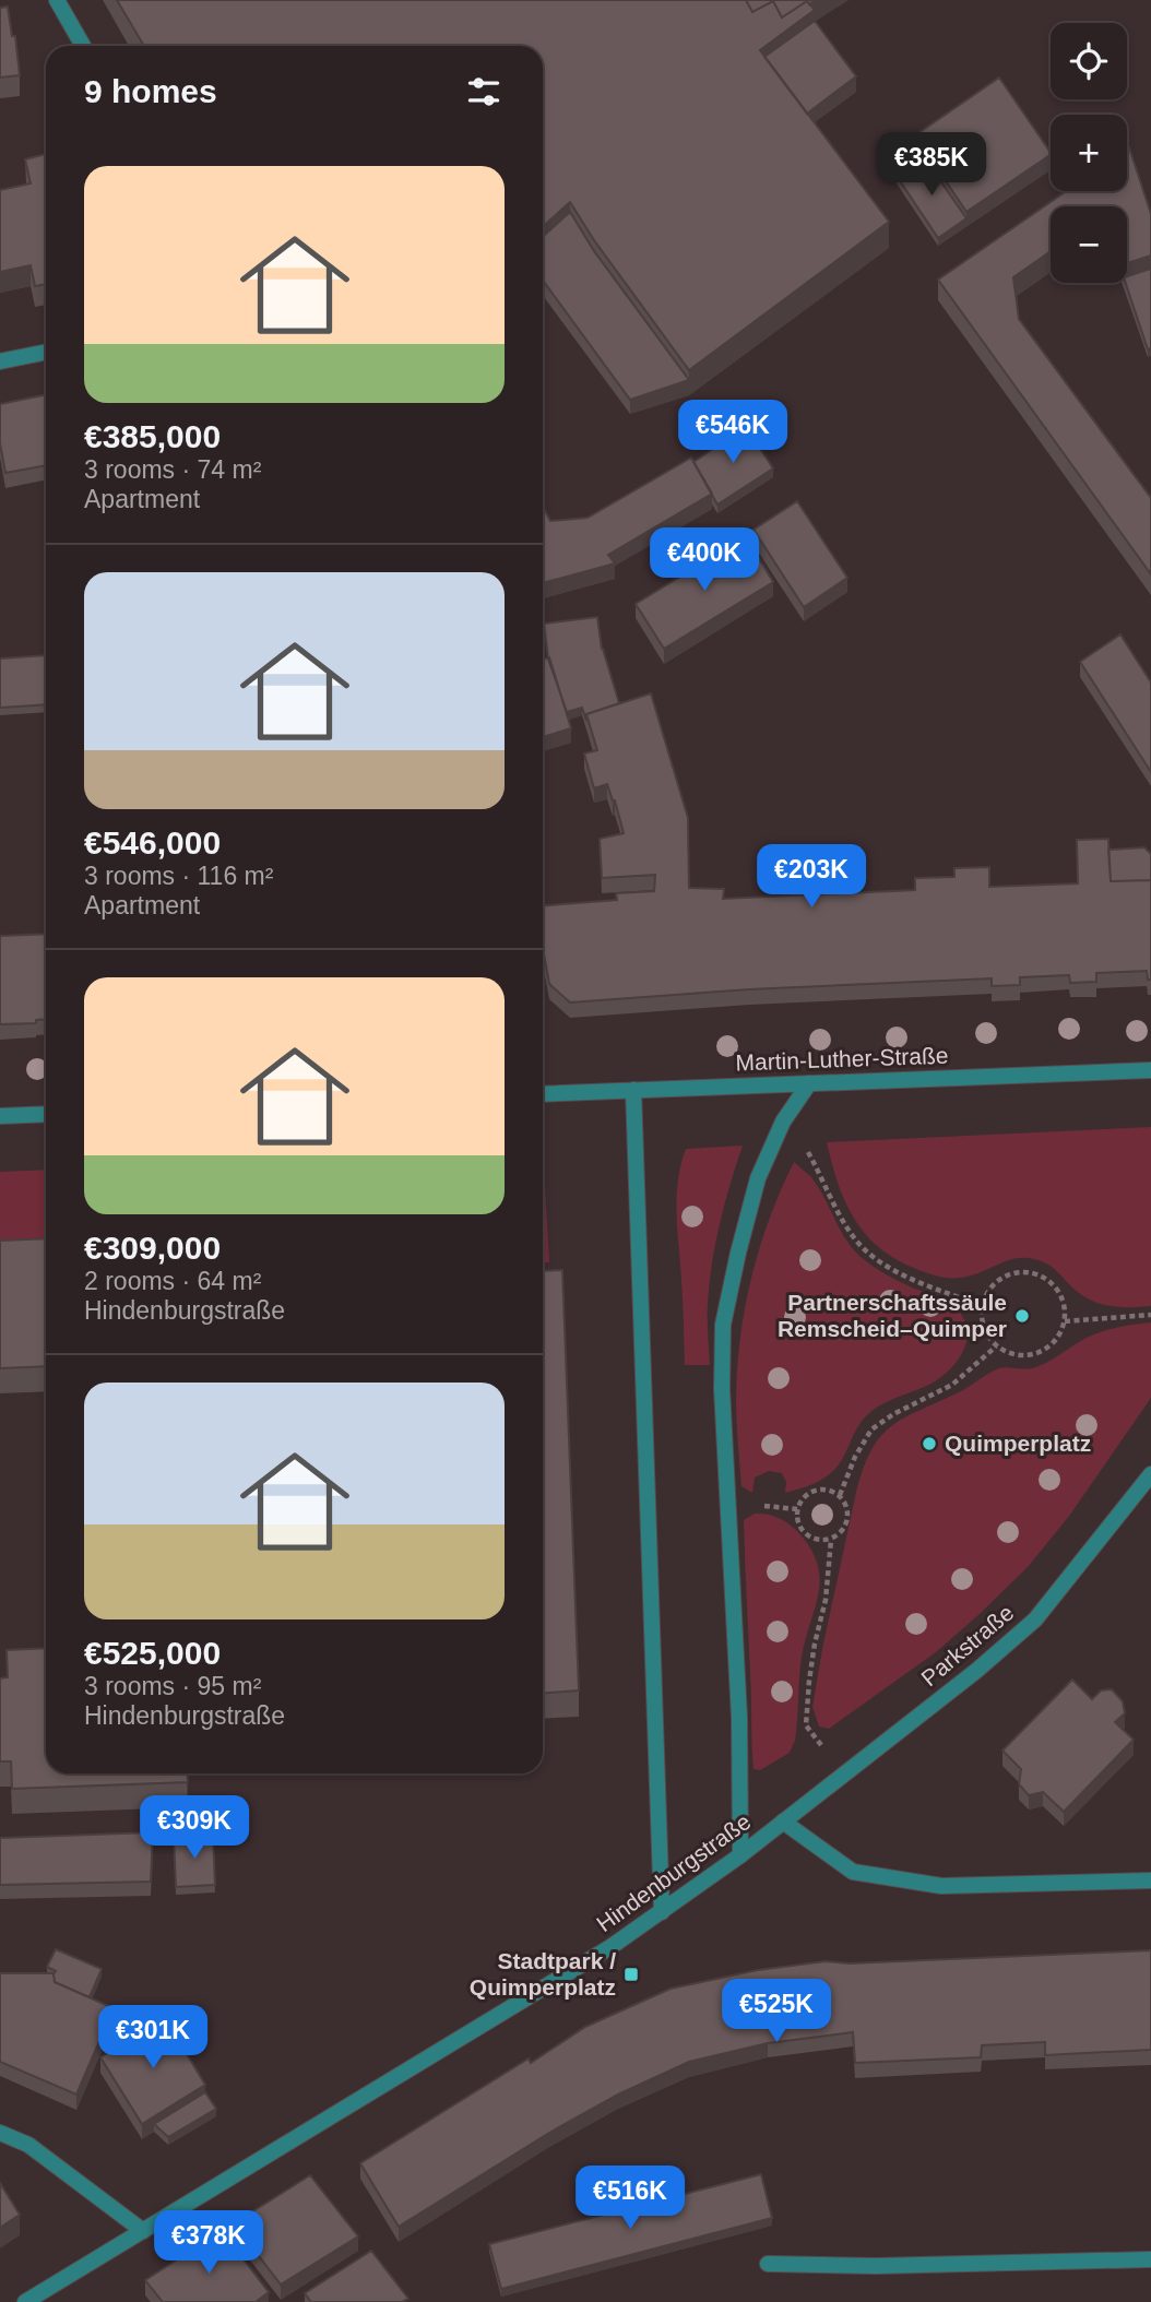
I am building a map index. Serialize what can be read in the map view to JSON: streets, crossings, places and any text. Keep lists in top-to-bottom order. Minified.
{"streets":{"street":["Martin-Luther-Straße","Parkstraße","Hindenburgstraße"]},"crossings":[["Parkstraße","Hindenburgstraße"]],"places":{"other":["Partnerschaftssäule Remscheid–Quimper","Quimperplatz"],"transit":["Stadtpark / Quimperplatz"]},"page":{"map_buttons":["+","−"],"heading":"9 homes","price":["€385K","€546K","€400K","€203K","€309K","€525K","€301K","€516K","€378K"],"list":[{"name":"€385,000","note":"3 rooms · 74 m² · Apartment"},{"name":"€546,000","note":"3 rooms · 116 m² · Apartment"},{"name":"€309,000","note":"2 rooms · 64 m² · Hindenburgstraße"},{"name":"€525,000","note":"3 rooms · 95 m² · Hindenburgstraße"}]}}
